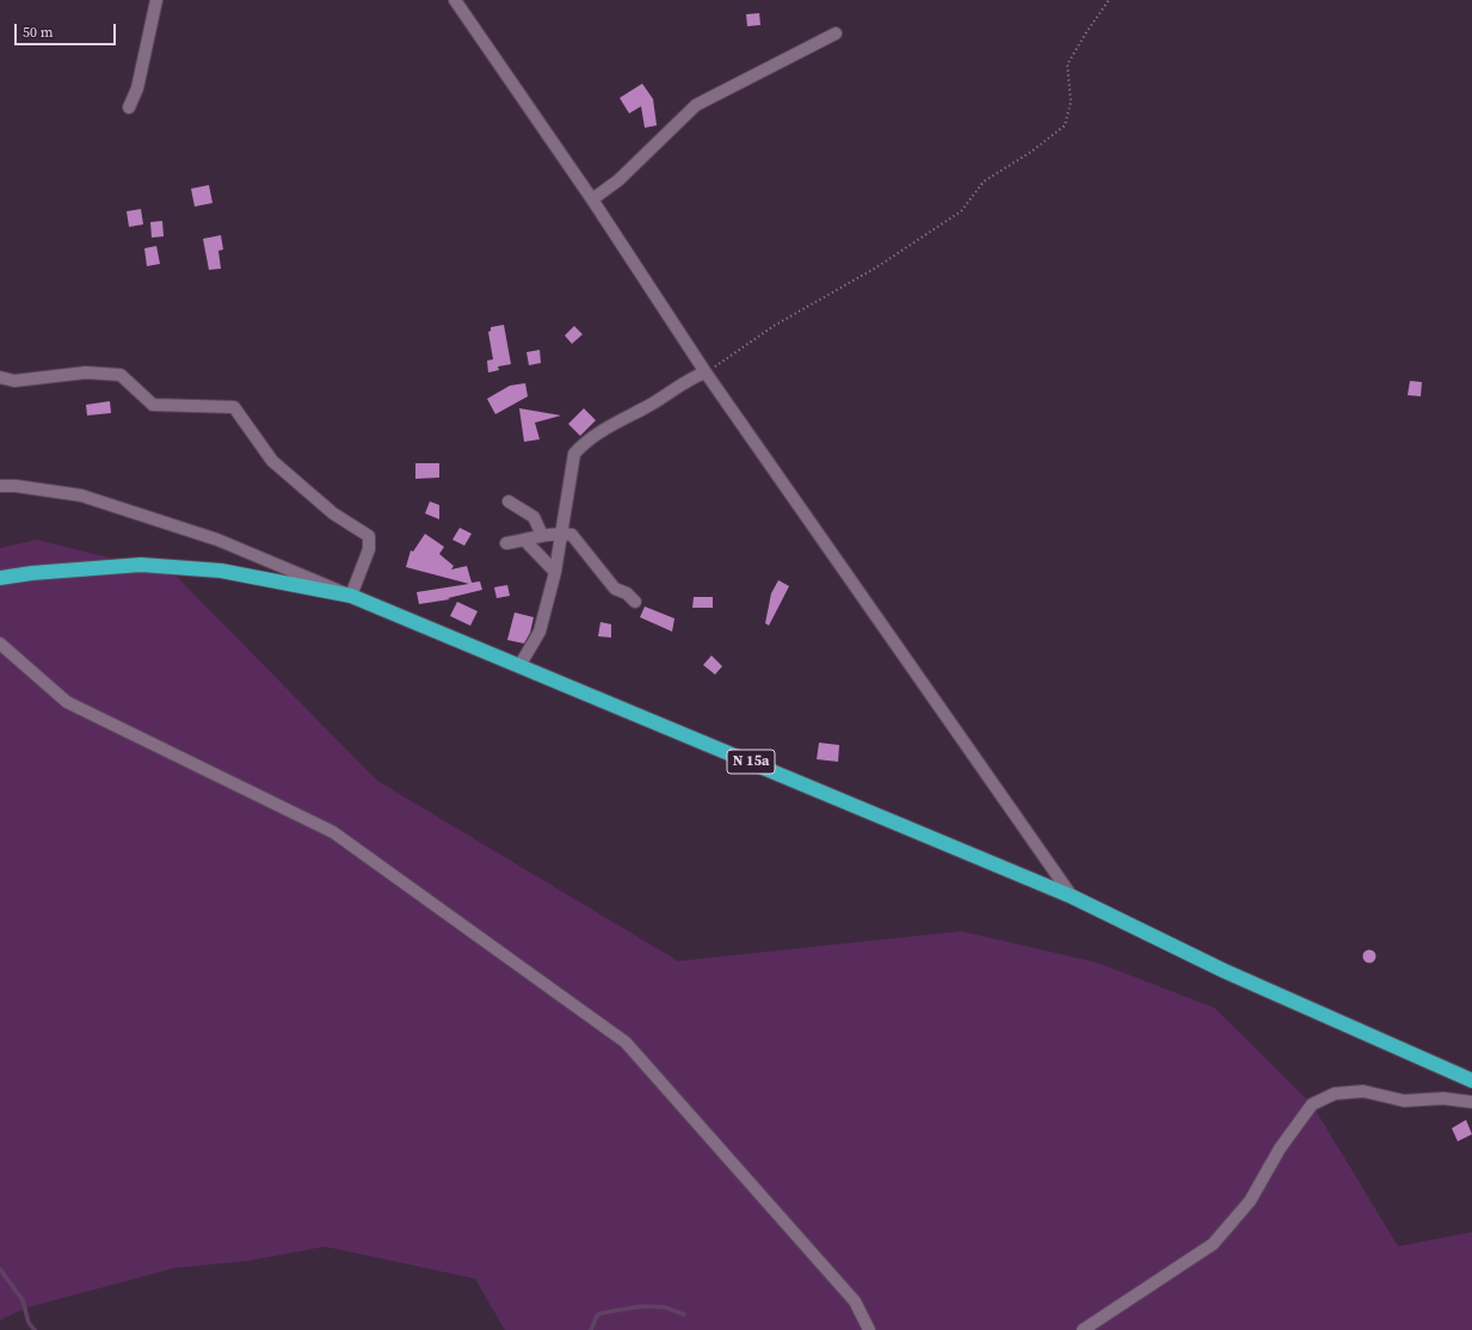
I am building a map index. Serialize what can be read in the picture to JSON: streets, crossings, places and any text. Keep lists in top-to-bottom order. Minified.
{"streets":{"highway":["N 15a"]},"scale_bar":"50 m"}
